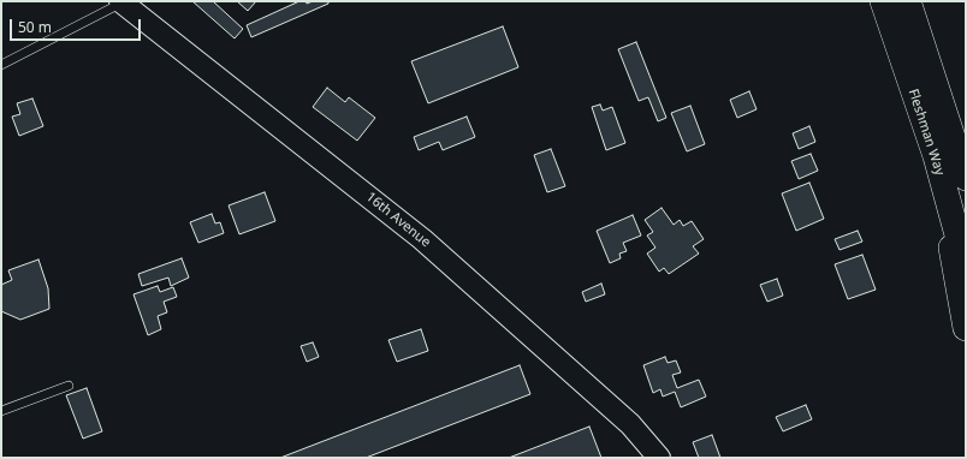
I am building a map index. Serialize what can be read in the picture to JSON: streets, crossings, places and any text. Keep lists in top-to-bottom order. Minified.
{"streets":{"main road":["Fleshman Way"],"street":["16th Avenue"]},"scale_bar":"50 m"}
